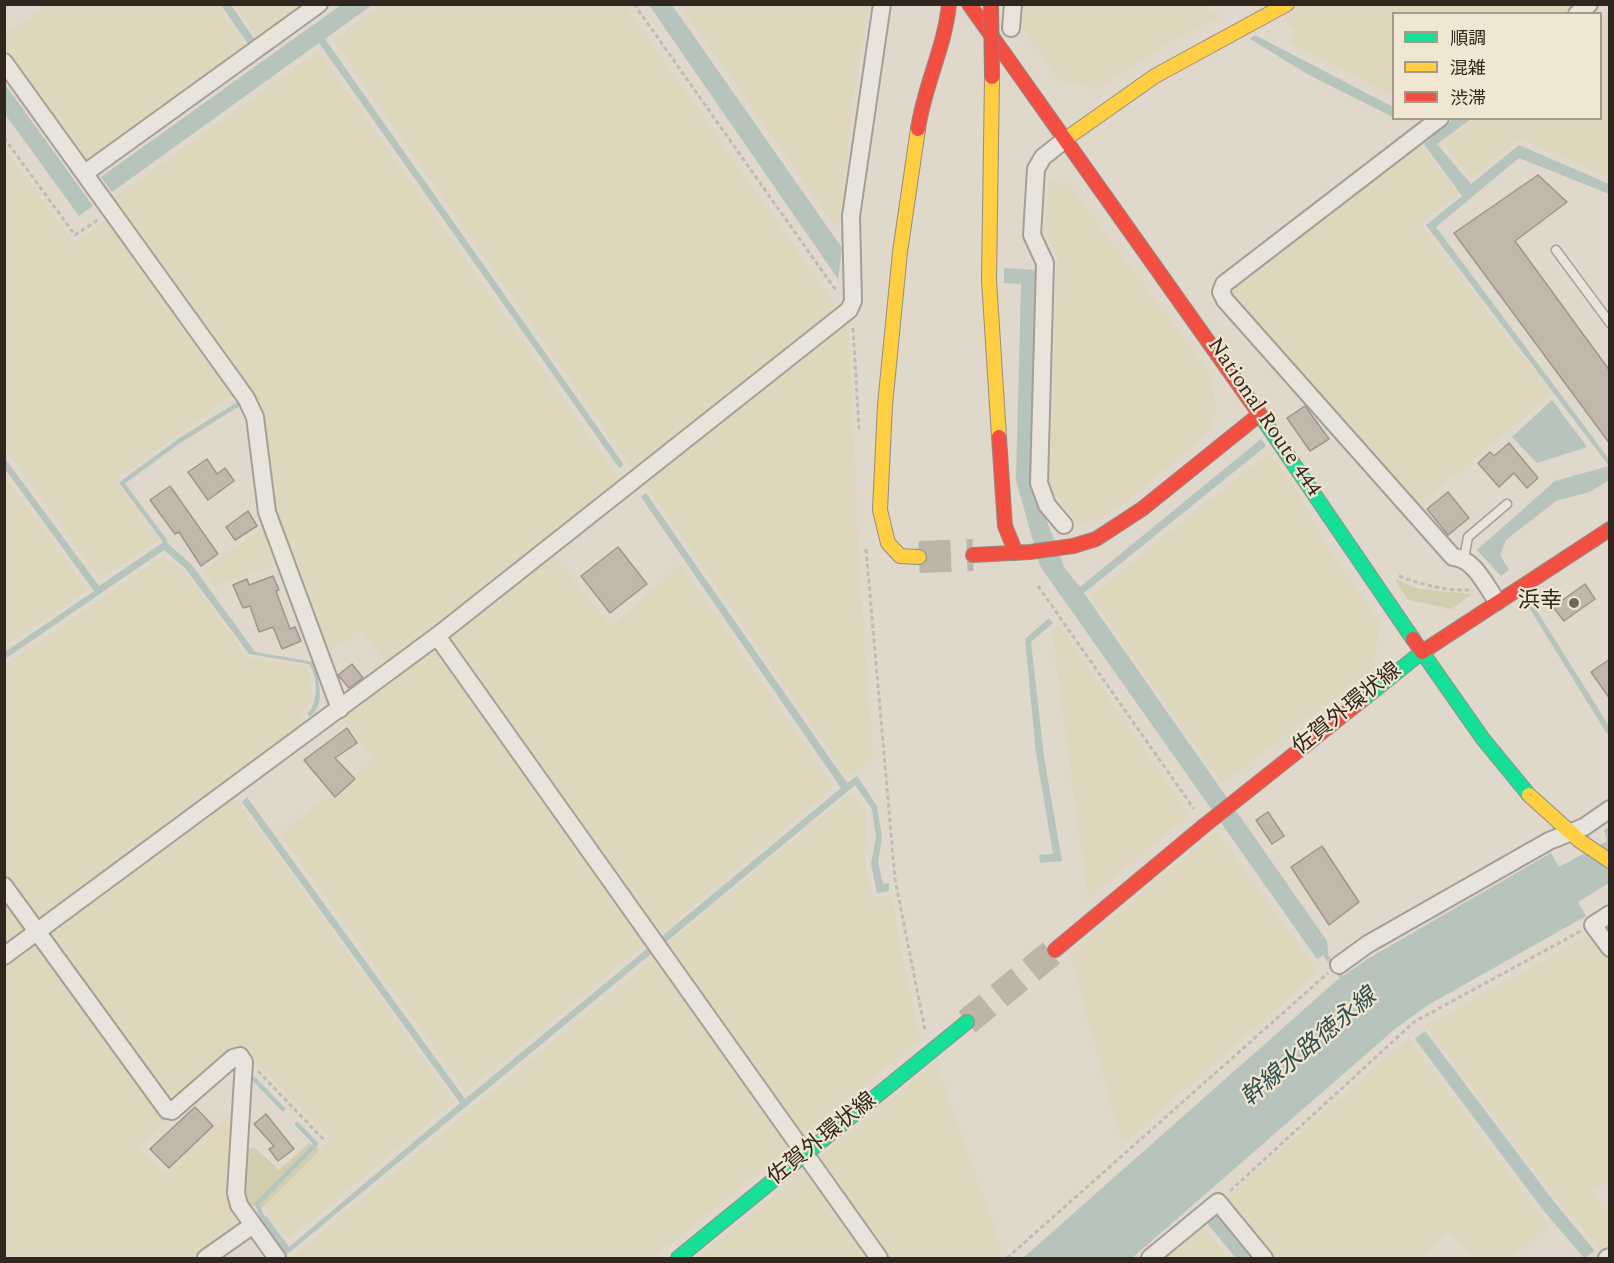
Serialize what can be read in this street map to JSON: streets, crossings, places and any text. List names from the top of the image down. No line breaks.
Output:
{"streets":{"main road":["National Route 444","佐賀外環状線"]},"crossings":[["National Route 444","佐賀外環状線"]],"water":["幹線水路徳永線"],"places":["浜幸"],"legend":["順調","混雑","渋滞"]}
